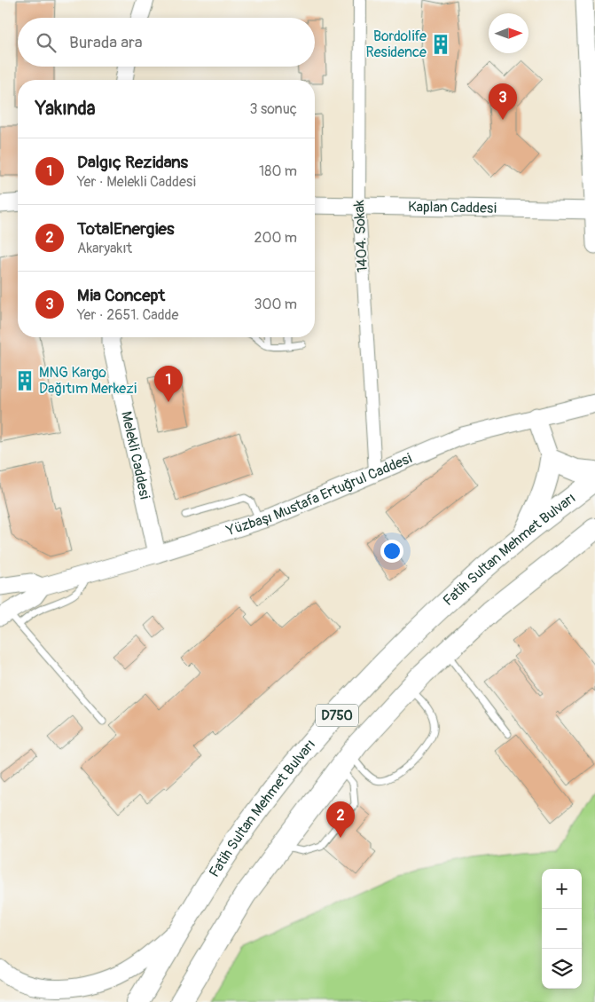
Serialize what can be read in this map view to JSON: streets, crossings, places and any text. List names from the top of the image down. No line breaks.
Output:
{"streets":{"highway":["Fatih Sultan Mehmet Bulvarı","D750"],"street":["Kaplan Caddesi","1404. Sokak","Melekli Caddesi","Yüzbaşı Mustafa Ertuğrul Caddesi"]},"crossings":[["Kaplan Caddesi","1404. Sokak"],["1404. Sokak","Yüzbaşı Mustafa Ertuğrul Caddesi"],["Melekli Caddesi","Yüzbaşı Mustafa Ertuğrul Caddesi"]],"places":{"building":["Bordolife Residence","MNG Kargo Dağıtım Merkezi"]},"north":"right","page":{"search":"Burada ara","heading":["Yakında","3 sonuç"],"pins":["3","1","2"],"list":[{"mark":"1","name":"Dalgıç Rezidans","note":"Yer · Melekli Caddesi","value":"180 m"},{"mark":"2","name":"TotalEnergies","note":"Akaryakıt","value":"200 m"},{"mark":"3","name":"Mia Concept","note":"Yer · 2651. Cadde","value":"300 m"}],"map_buttons":["+","−"]}}
